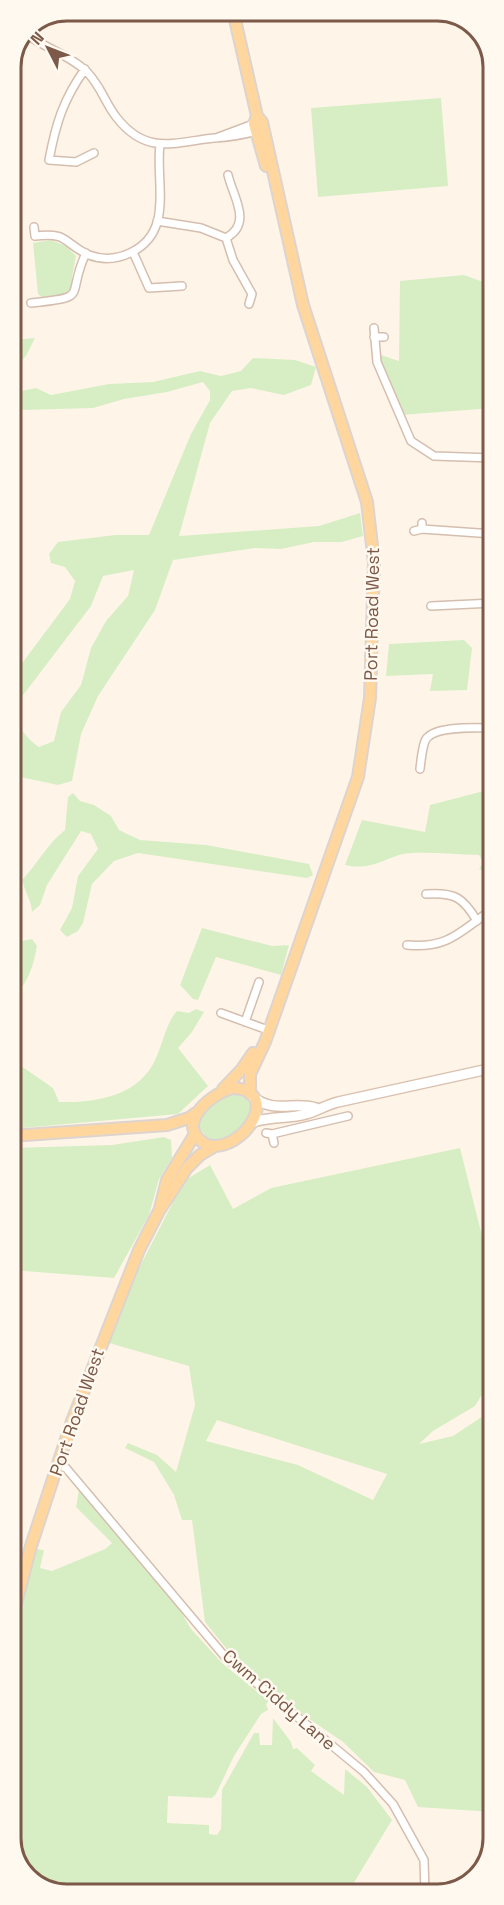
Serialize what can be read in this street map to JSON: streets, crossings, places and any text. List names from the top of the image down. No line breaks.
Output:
{"streets":{"main road":["Port Road West"],"street":["Cwm Ciddy Lane"]},"crossings":[["Port Road West","Cwm Ciddy Lane"]],"north":"top left"}
